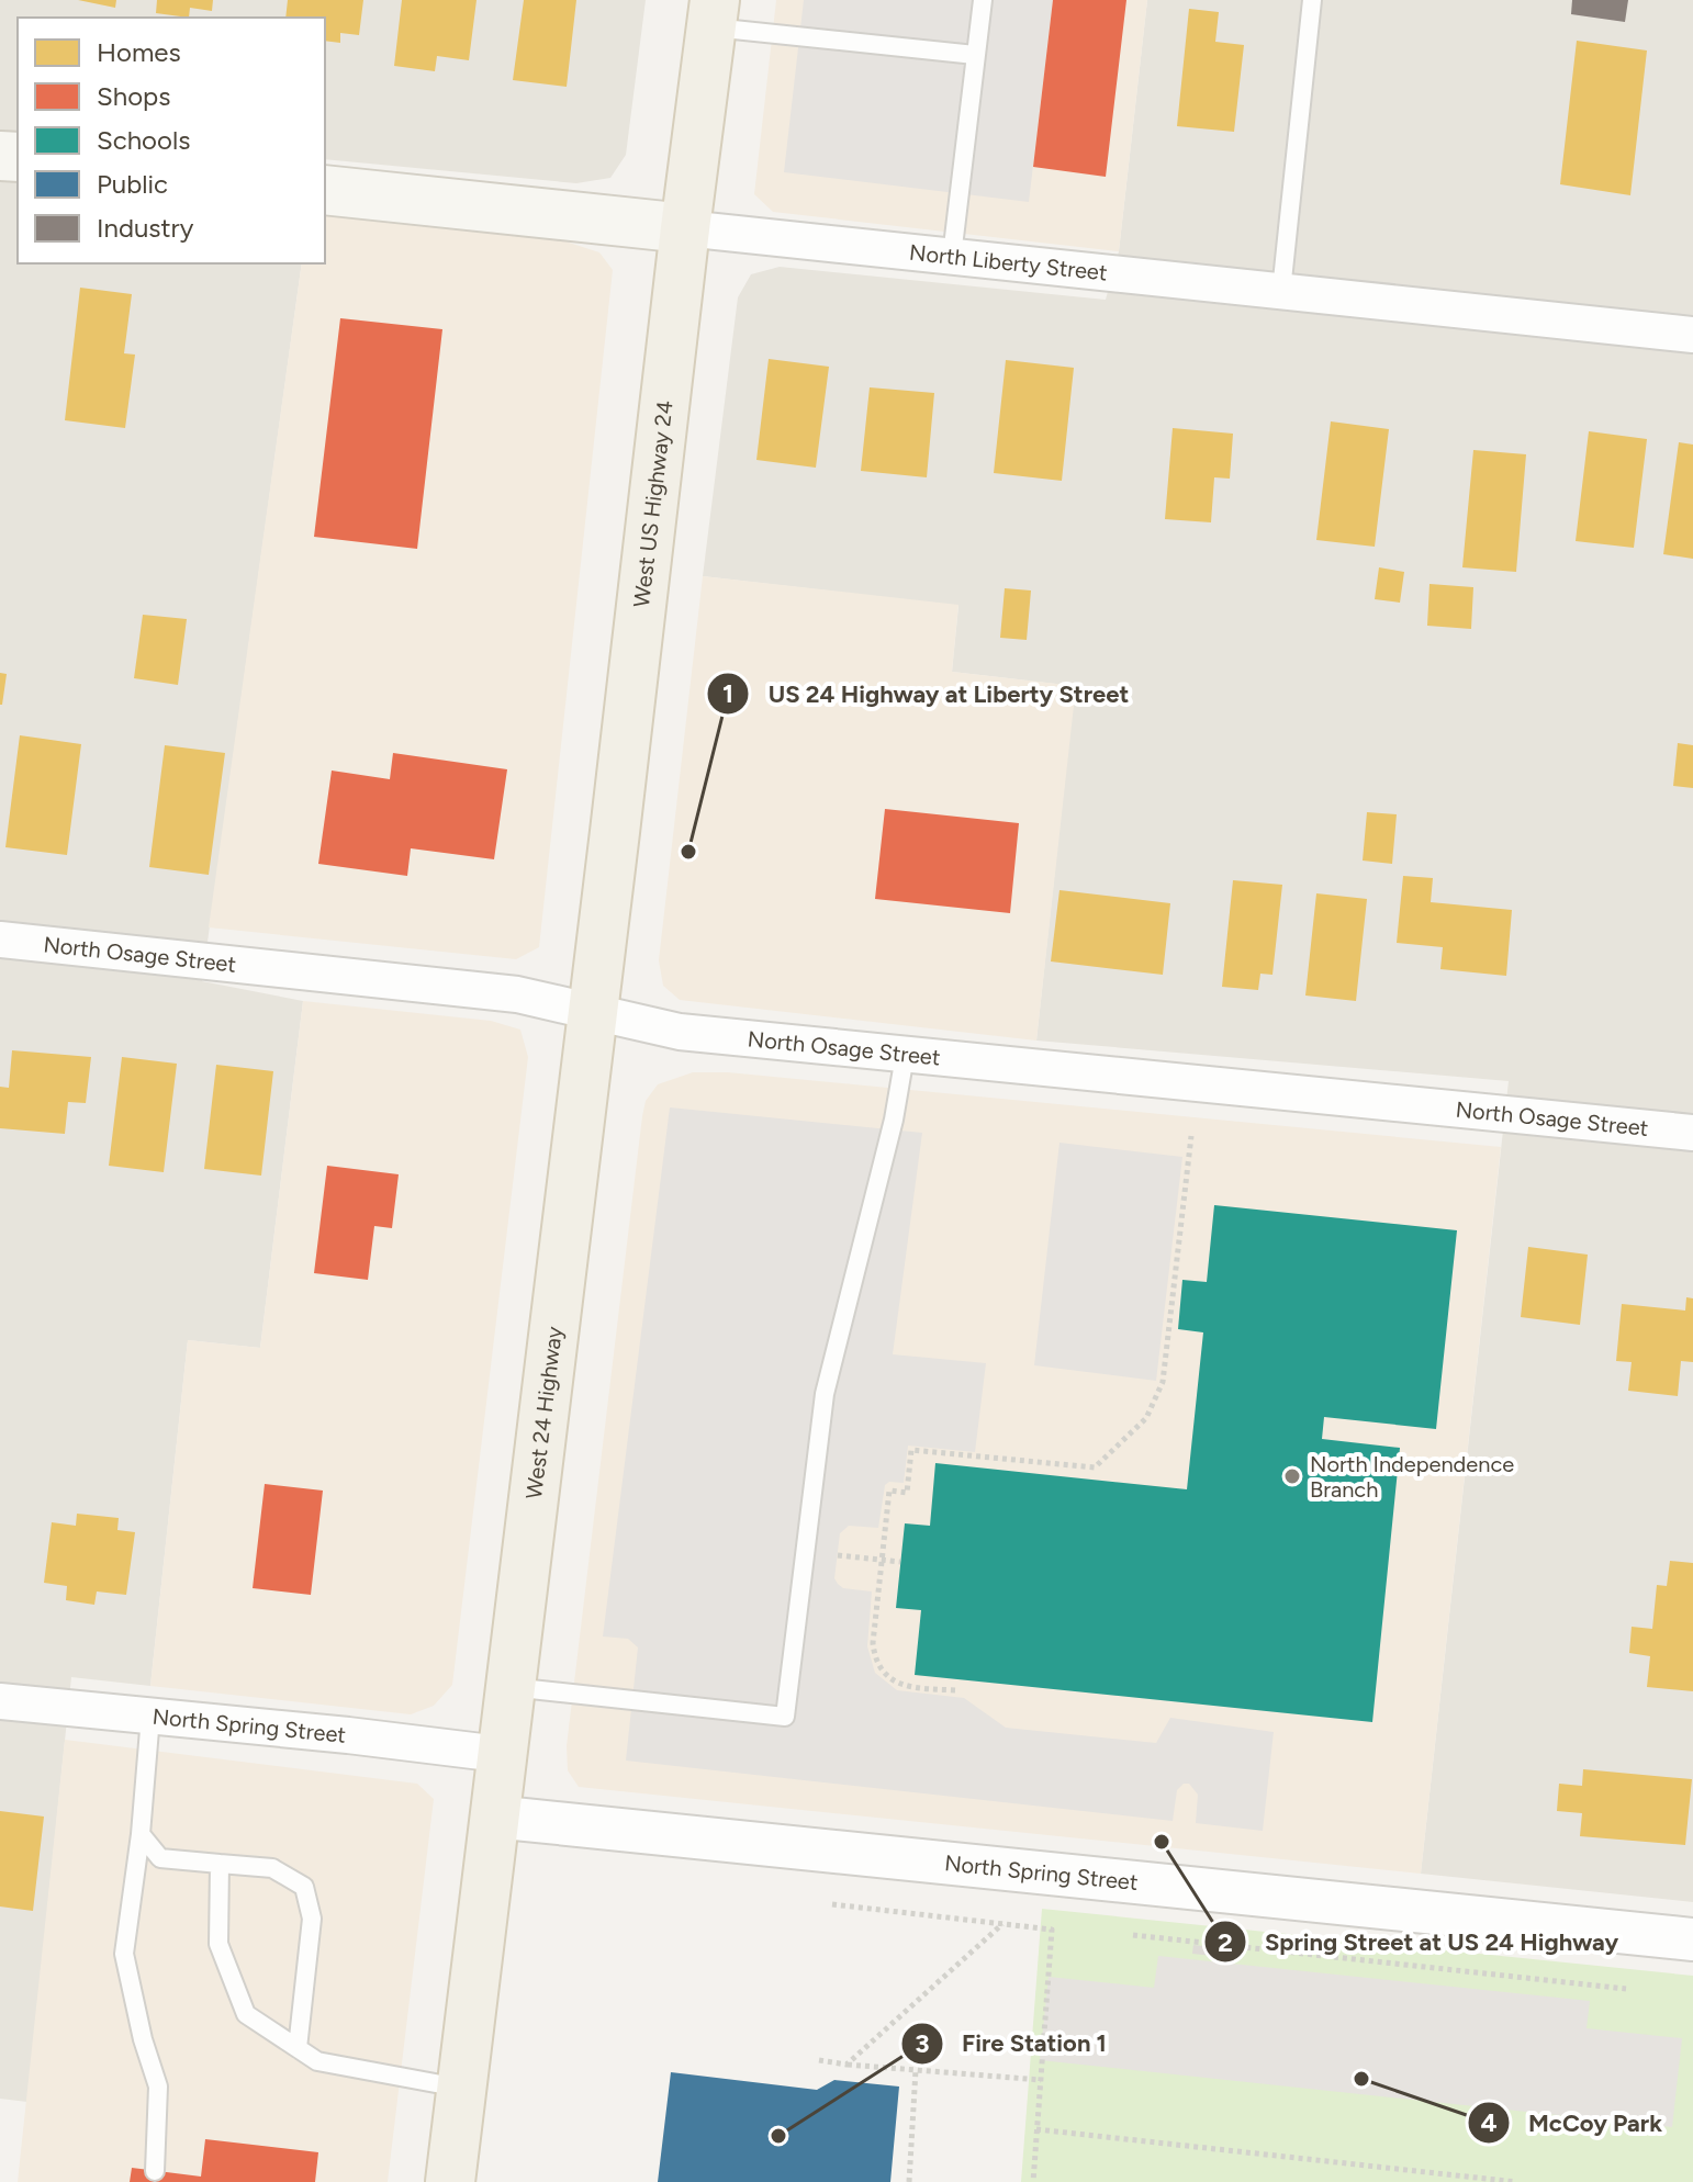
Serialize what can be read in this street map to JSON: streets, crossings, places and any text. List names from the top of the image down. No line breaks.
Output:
{"streets":{"main road":["North Liberty Street","West US Highway 24","West 24 Highway"],"street":["North Osage Street","North Spring Street"]},"crossings":[["North Liberty Street","West US Highway 24"],["West US Highway 24","North Osage Street"],["West US Highway 24","West 24 Highway"],["North Osage Street","West 24 Highway"],["West 24 Highway","North Spring Street"]],"places":["US 24 Highway at Liberty Street","North Independence Branch","Spring Street at US 24 Highway","McCoy Park","Fire Station 1"],"legend":["Homes","Shops","Schools","Public","Industry"]}
